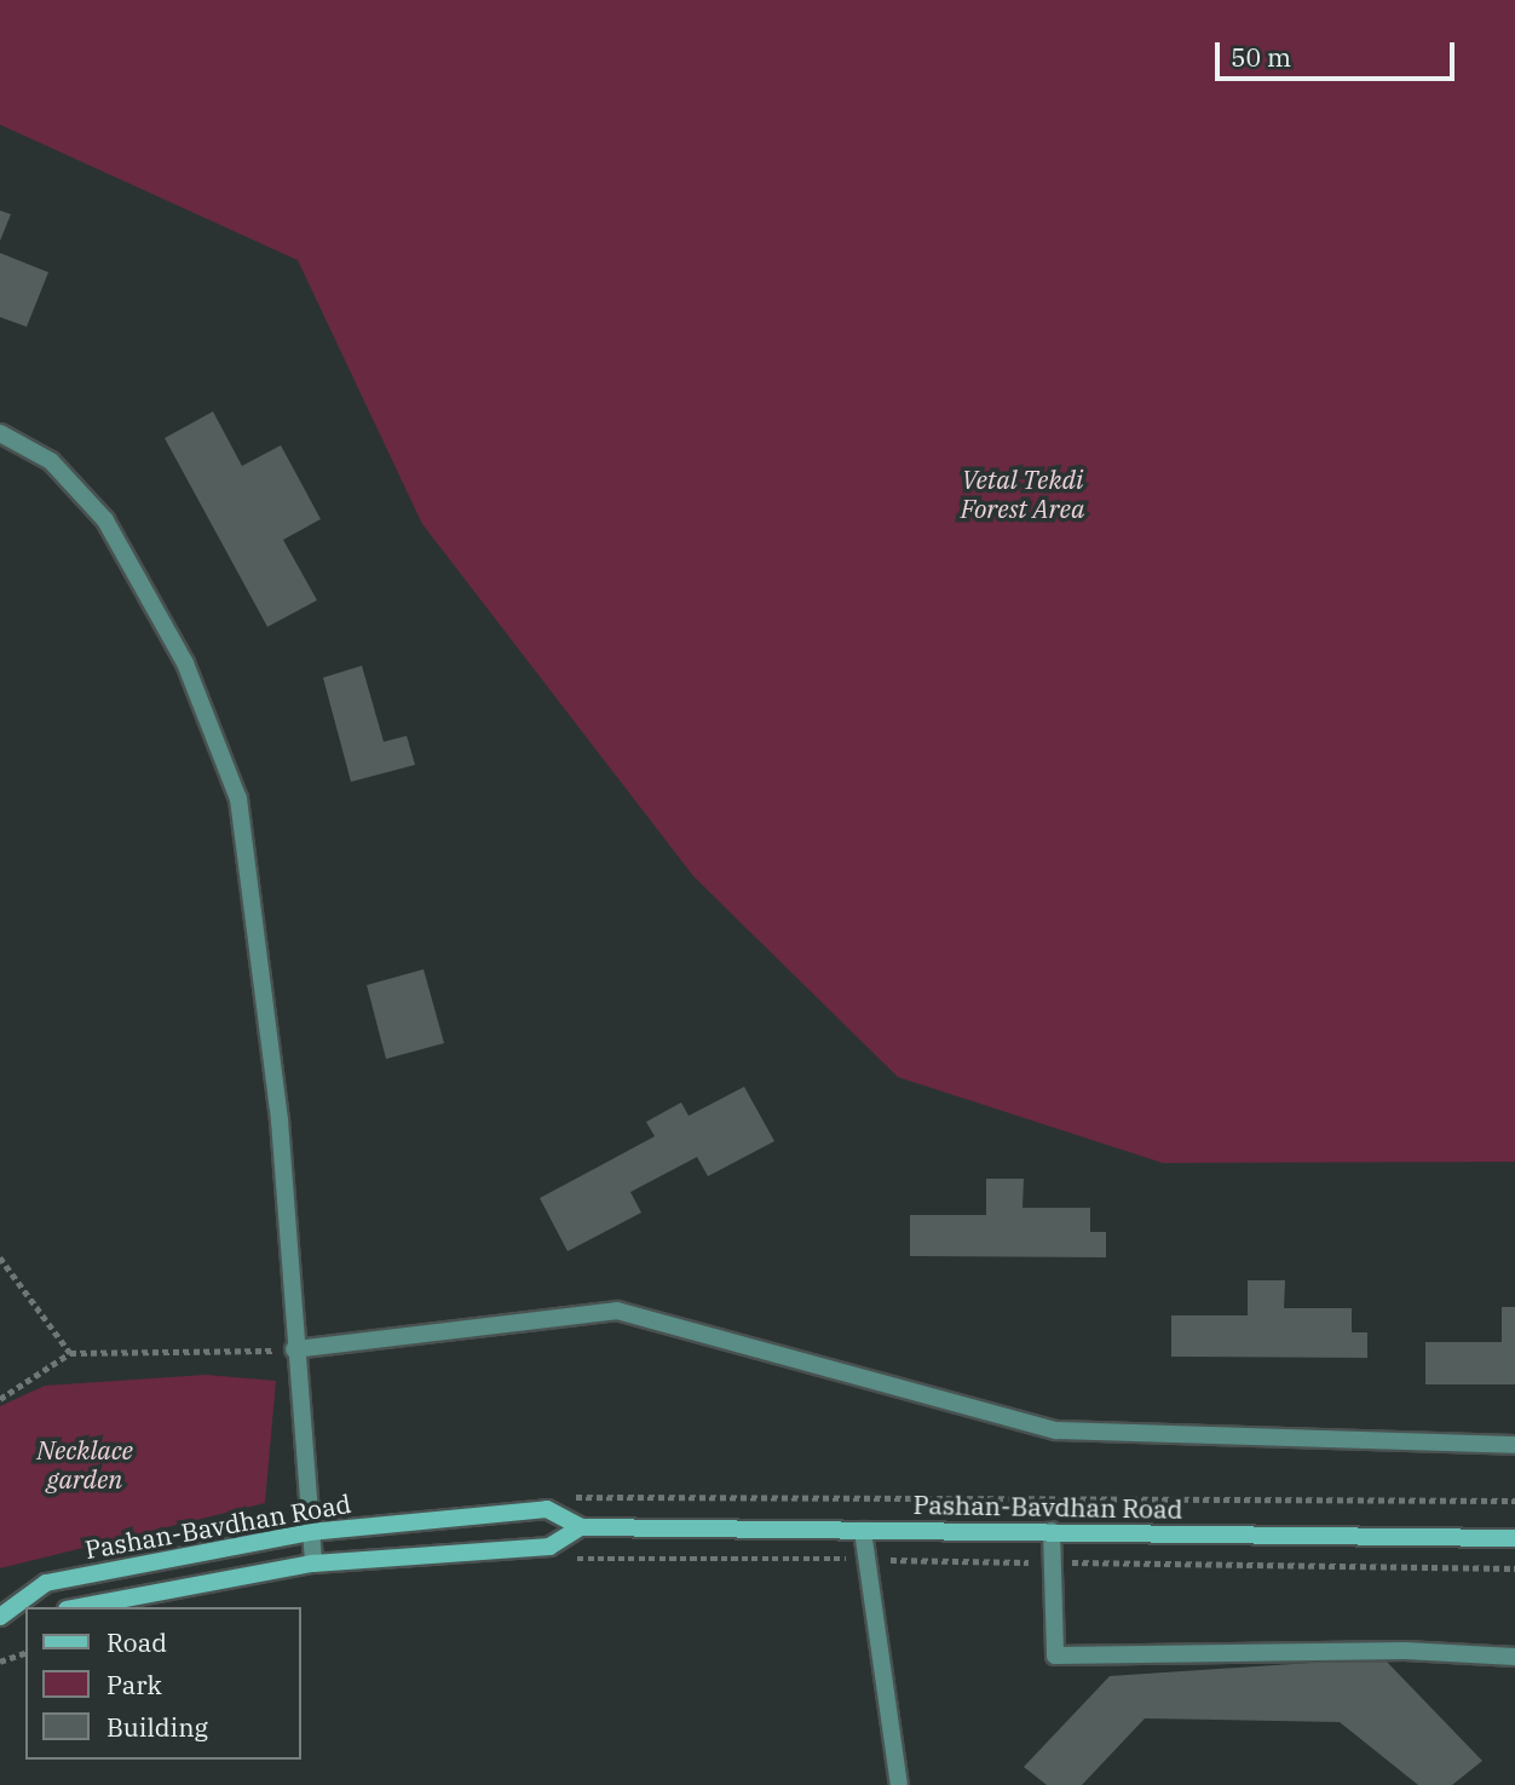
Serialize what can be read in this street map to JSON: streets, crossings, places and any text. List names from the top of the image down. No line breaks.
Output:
{"streets":{"main road":["Pashan-Bavdhan Road"]},"parks":["Vetal Tekdi Forest Area","Necklace garden"],"legend":["Road","Park","Building"],"scale_bar":"50 m"}
